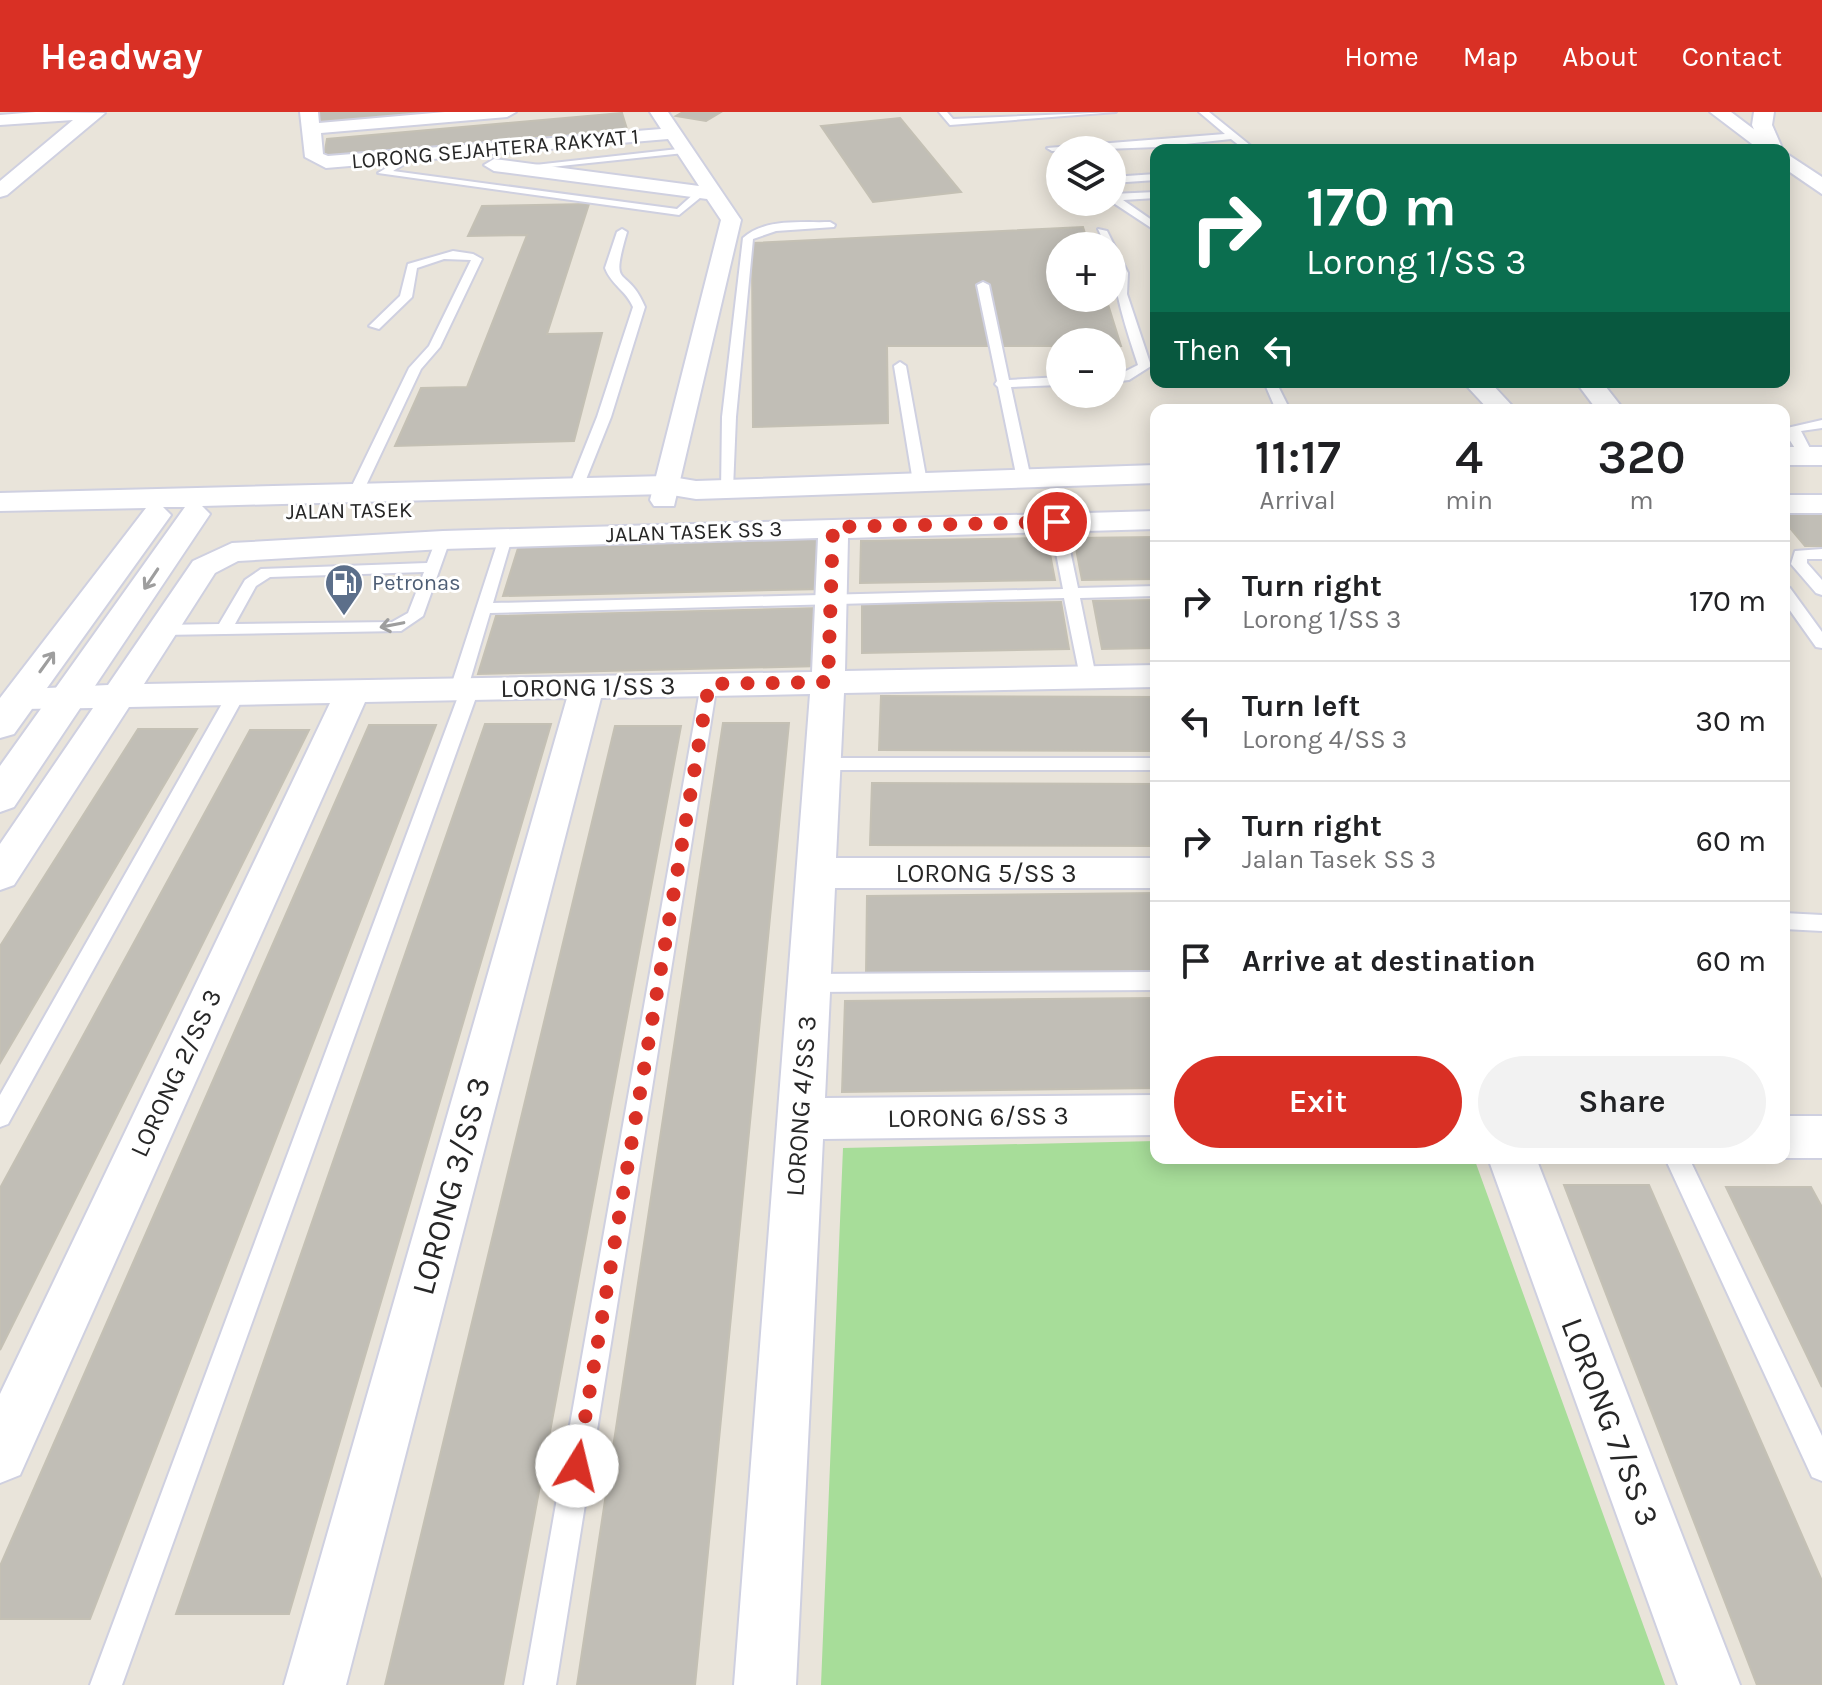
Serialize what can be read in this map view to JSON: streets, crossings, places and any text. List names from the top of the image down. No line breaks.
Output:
{"streets":{"main road":["JALAN TASEK"],"street":["LORONG SEJAHTERA RAKYAT 1","JALAN TASEK SS 3","LORONG 1/SS 3","LORONG 5/SS 3","LORONG 2/SS 3","LORONG 4/SS 3","LORONG 6/SS 3","LORONG 3/SS 3","LORONG 7/SS 3"]},"crossings":[["JALAN TASEK SS 3","LORONG 4/SS 3"],["LORONG 1/SS 3","LORONG 2/SS 3"],["LORONG 1/SS 3","LORONG 4/SS 3"],["LORONG 1/SS 3","LORONG 3/SS 3"],["LORONG 5/SS 3","LORONG 4/SS 3"],["LORONG 4/SS 3","LORONG 6/SS 3"]],"places":{"fuel station":["Petronas"]},"page":{"header":"Headway","nav":["Home","Map","About","Contact"],"map_buttons":["+","−"],"turn":["170 m","Lorong 1/SS 3"],"then":"Then","eta":["11:17","Arrival","4","min","320","m"],"list":[{"name":"Turn right","note":"Lorong 1/SS 3","value":"170 m"},{"name":"Turn left","note":"Lorong 4/SS 3","value":"30 m"},{"name":"Turn right","note":"Jalan Tasek SS 3","value":"60 m"},{"name":"Arrive at destination","value":"60 m"}],"buttons":["Exit","Share"]}}
